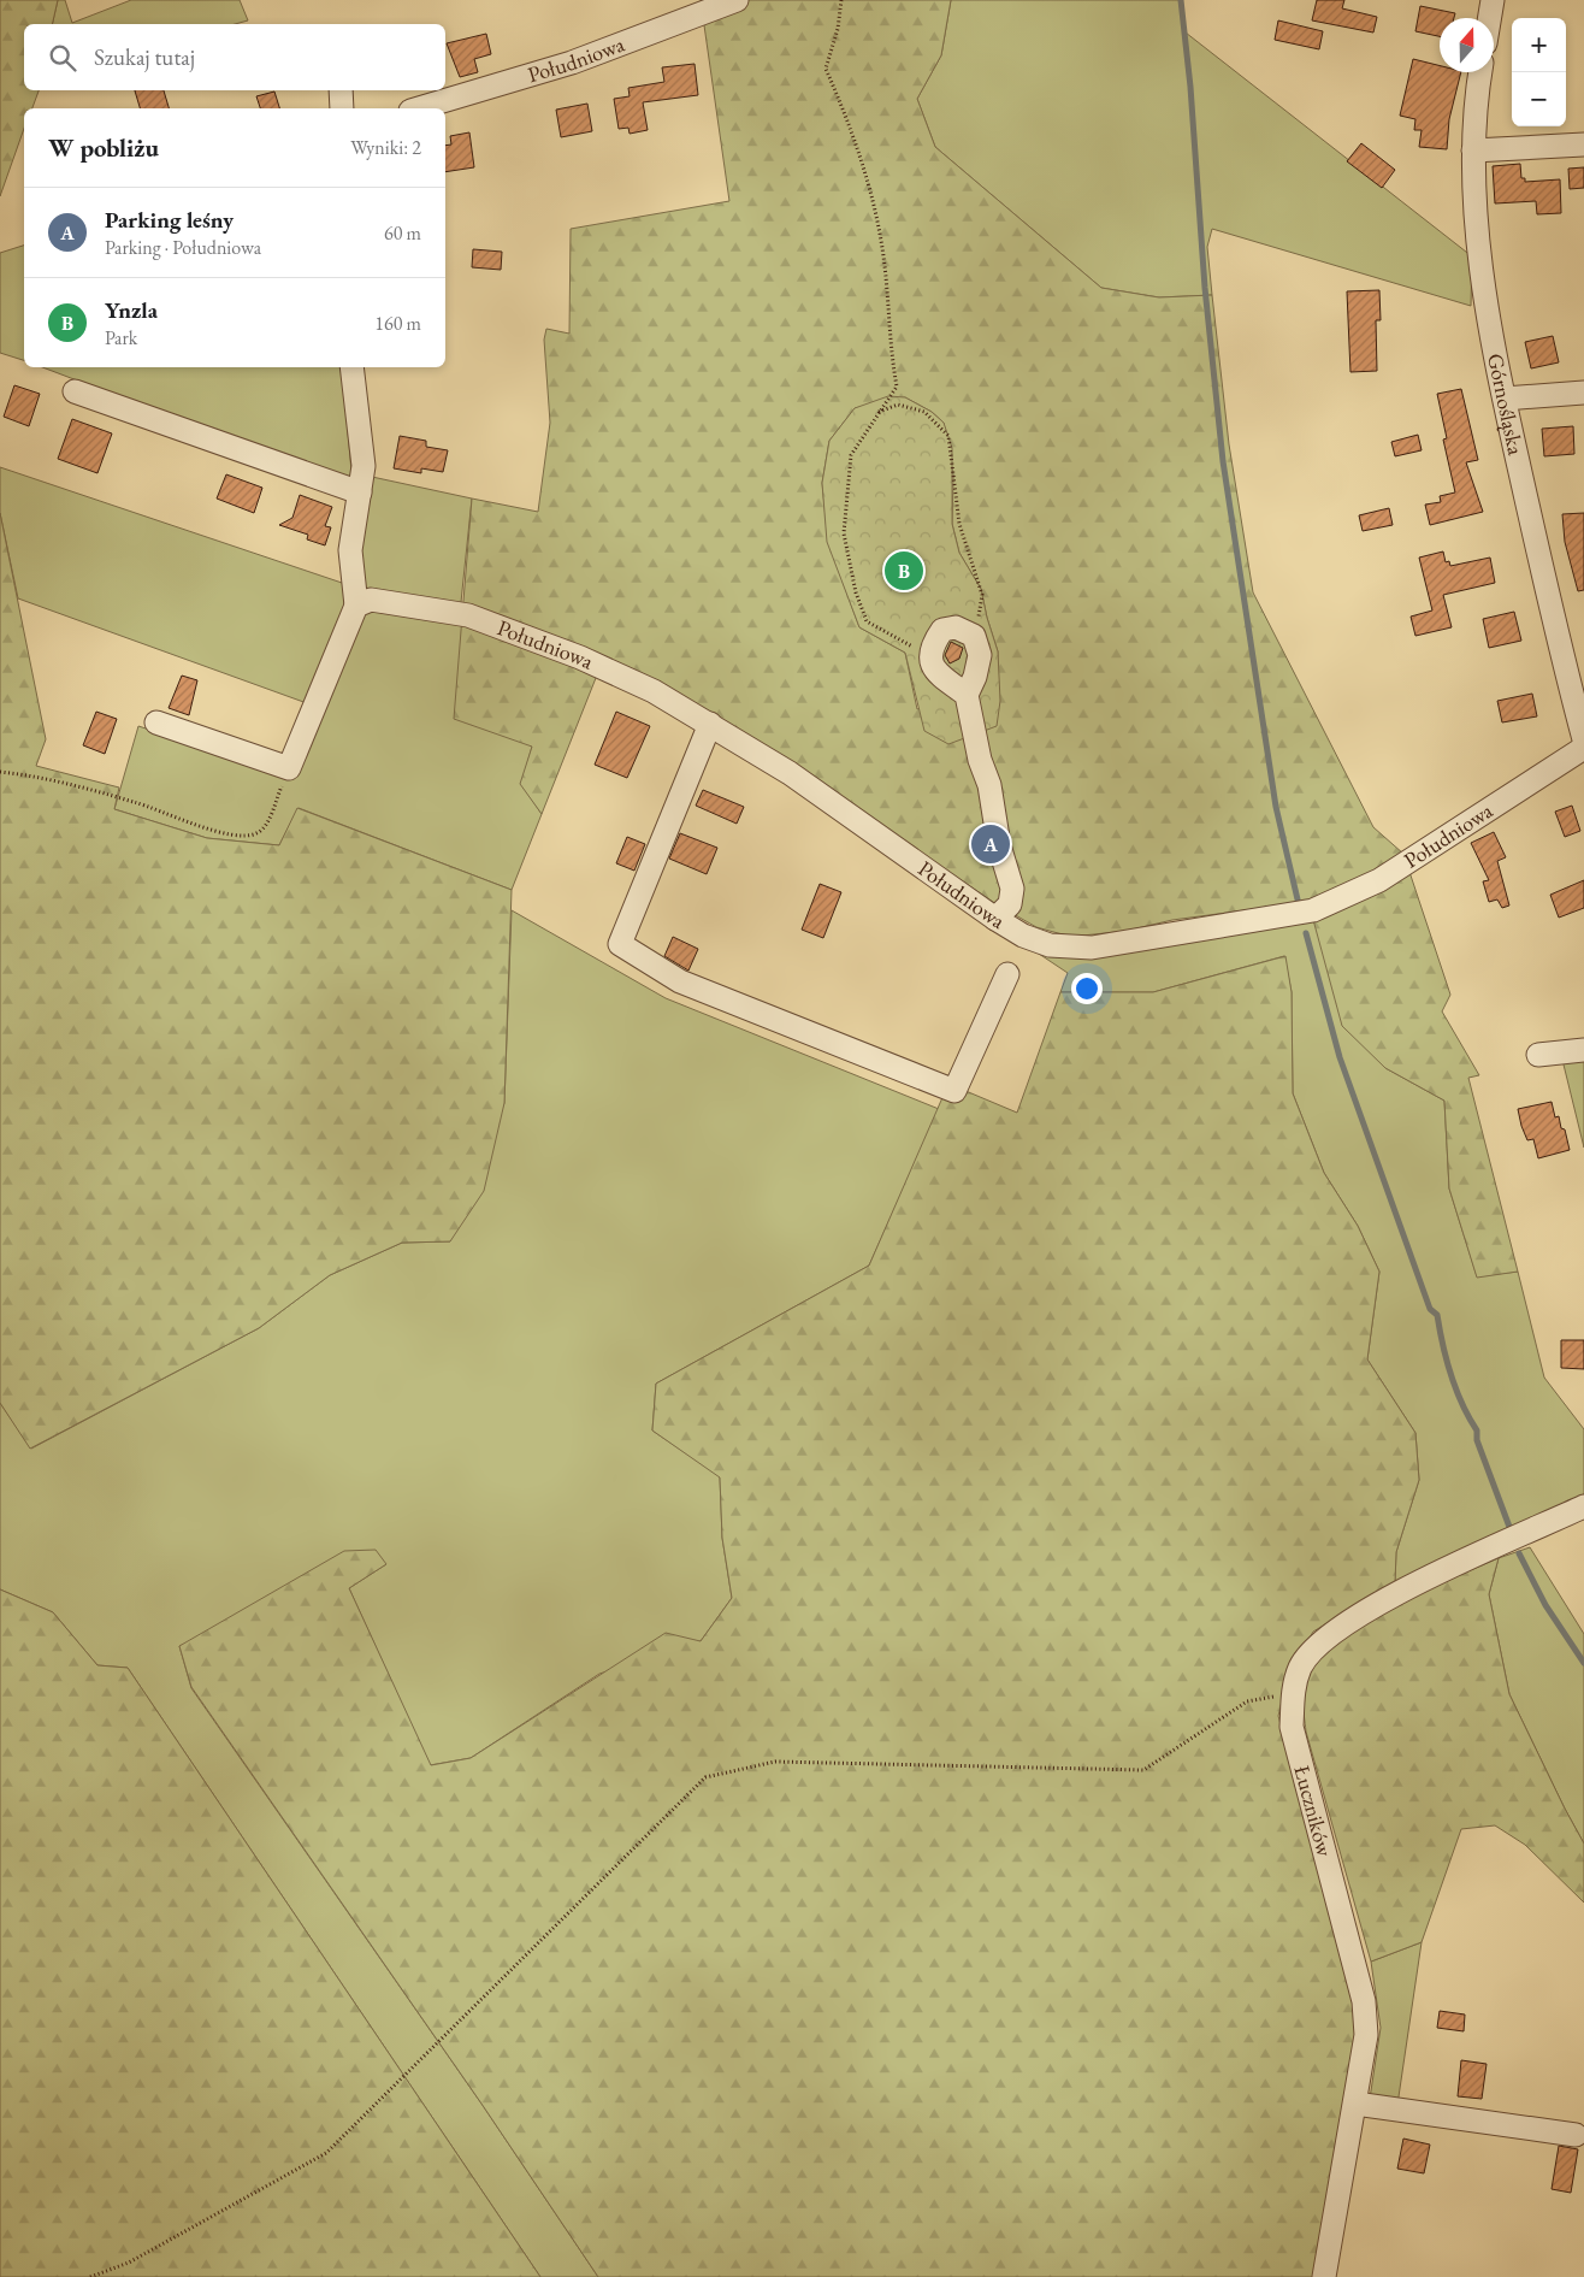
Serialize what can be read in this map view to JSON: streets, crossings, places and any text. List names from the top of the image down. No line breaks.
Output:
{"streets":{"street":["Południowa","Górnośląska","Łuczników"]},"north":"top","page":{"map_buttons":["+","−"],"search":"Szukaj tutaj","heading":["W pobliżu","Wyniki: 2"],"list":[{"mark":"A","name":"Parking leśny","note":"Parking · Południowa","value":"60 m"},{"mark":"B","name":"Ynzla","note":"Park","value":"160 m"}],"pins":["B","A"]}}
